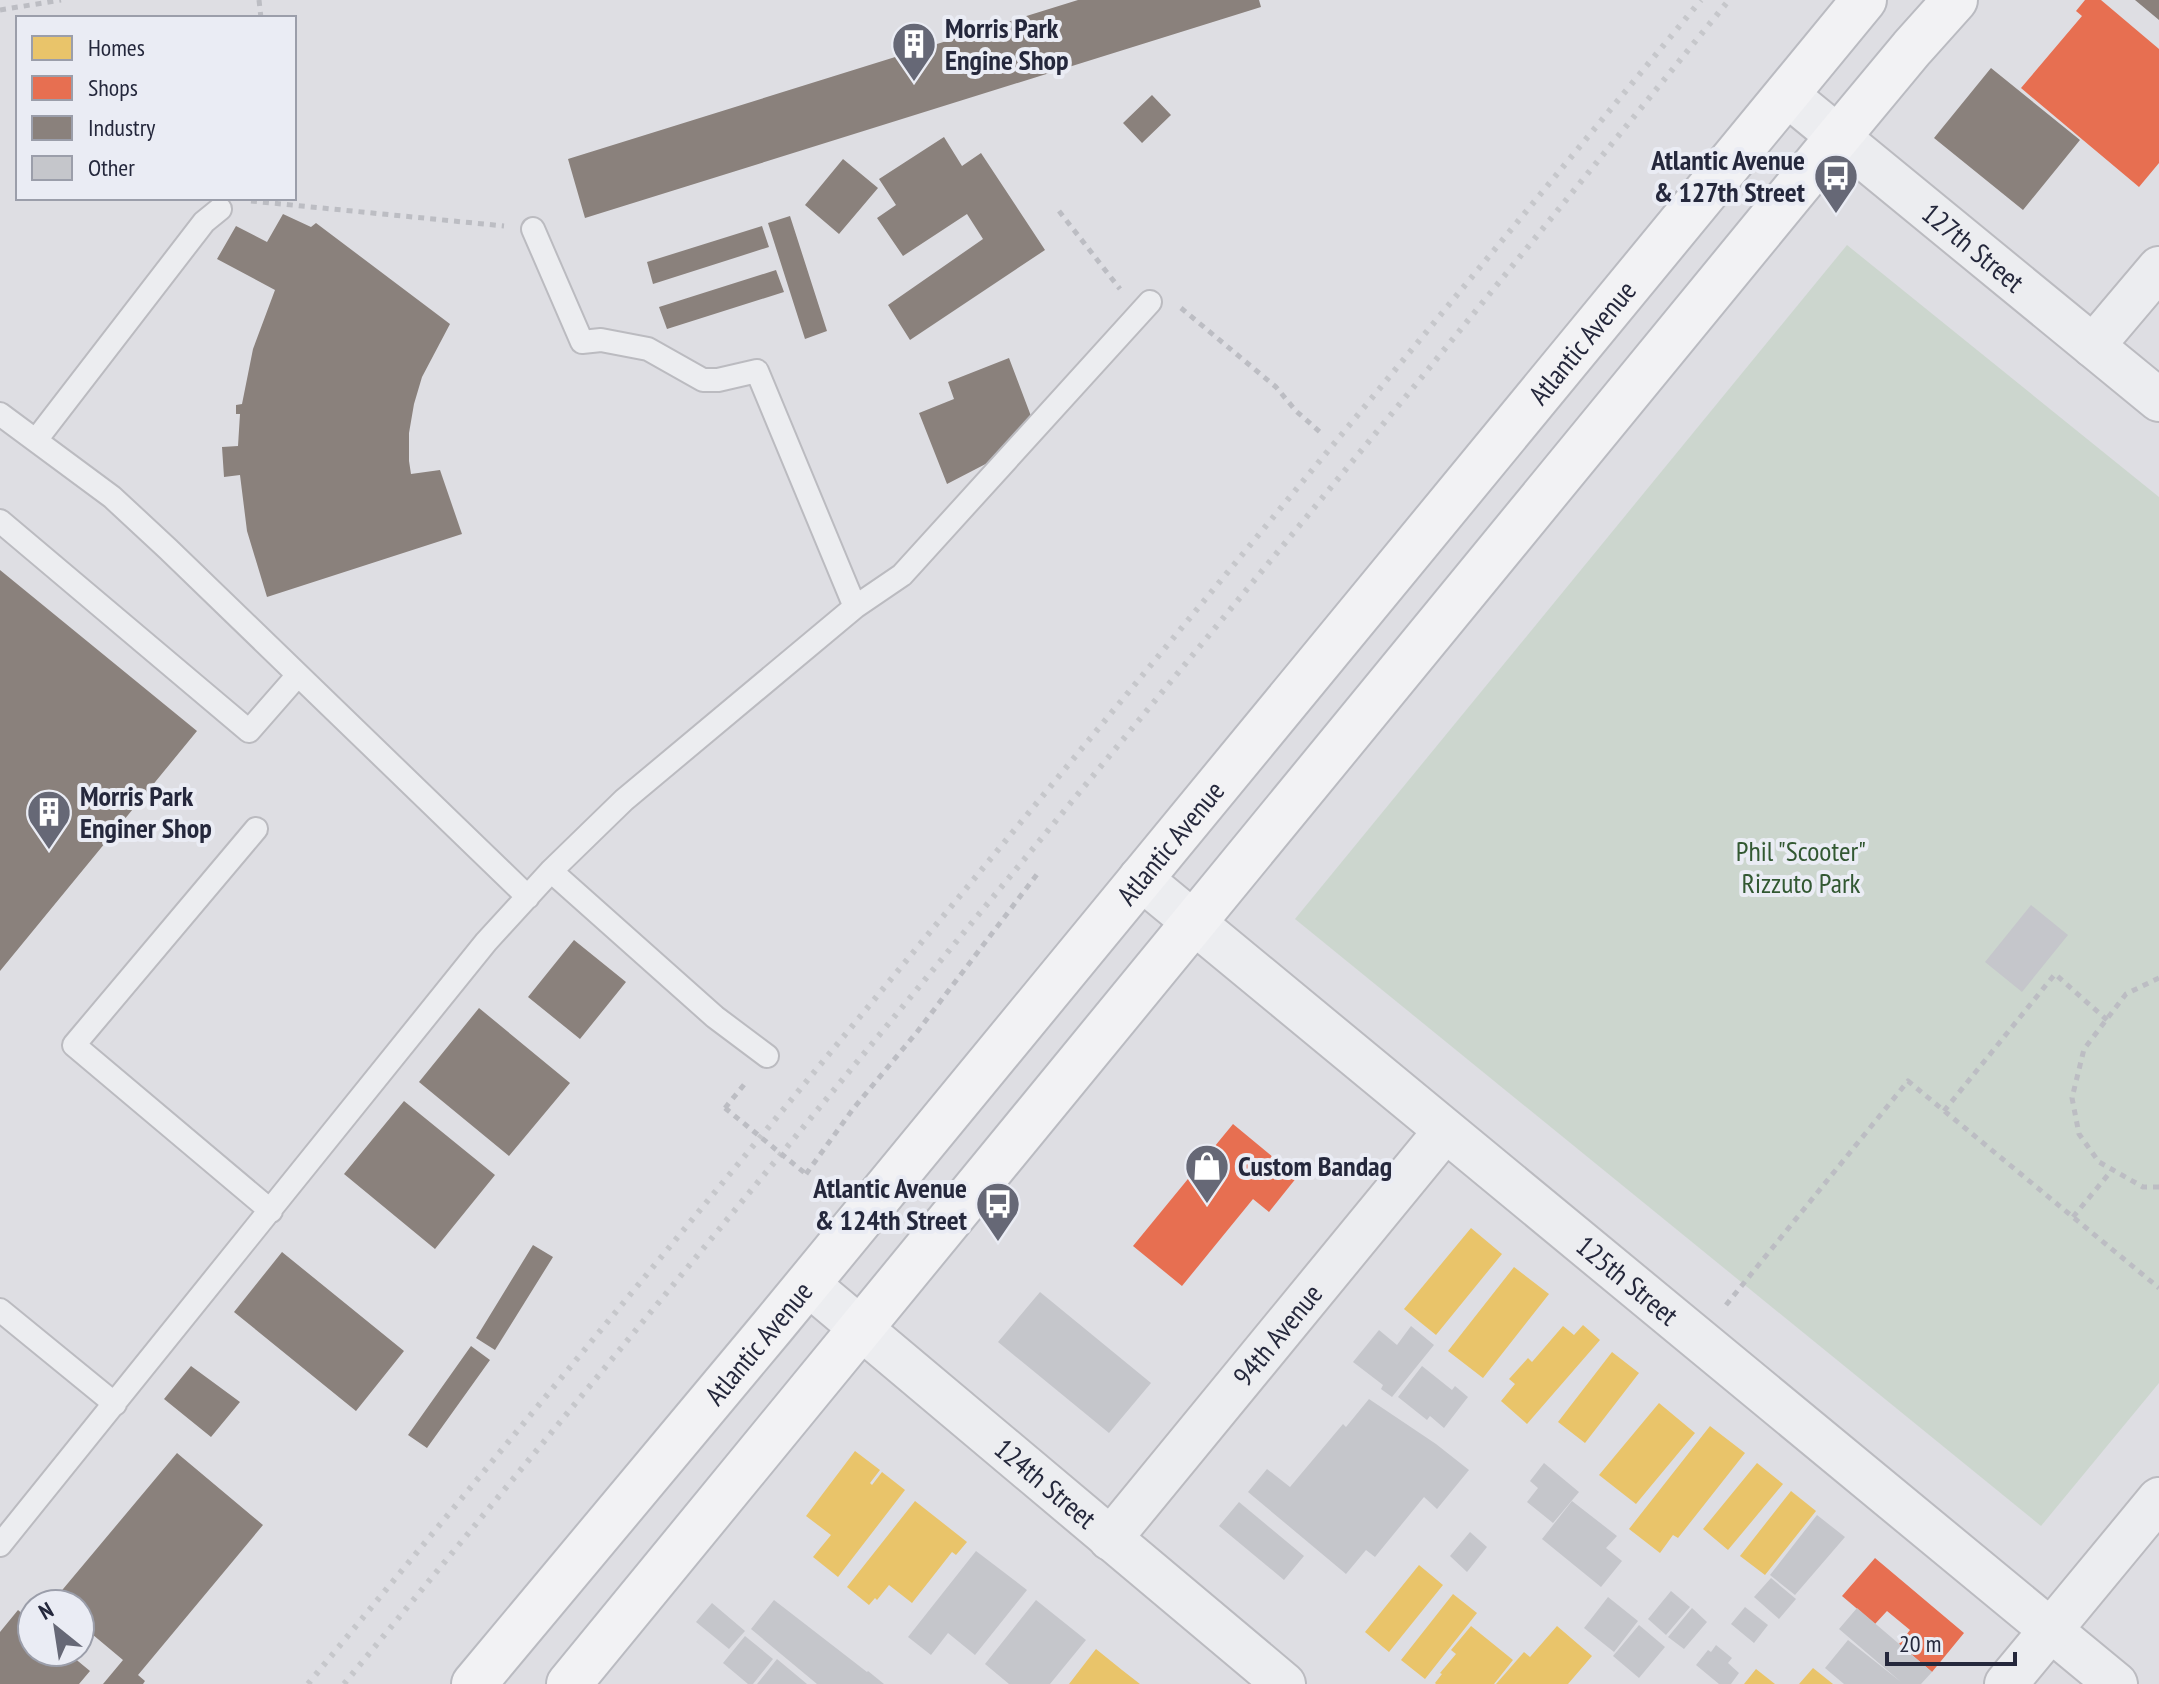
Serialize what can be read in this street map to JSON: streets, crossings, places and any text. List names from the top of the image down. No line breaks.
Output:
{"streets":{"main road":["Atlantic Avenue"],"street":["127th Street","125th Street","94th Avenue","124th Street"]},"crossings":[["127th Street","Atlantic Avenue"],["Atlantic Avenue","125th Street"],["Atlantic Avenue","124th Street"],["125th Street","94th Avenue"],["94th Avenue","124th Street"]],"parks":["Phil \"Scooter\" Rizzuto Park"],"places":{"building":["Morris Park Engine Shop","Morris Park Enginer Shop"],"bus stop":["Atlantic Avenue & 127th Street","Atlantic Avenue & 124th Street"],"shop":["Custom Bandag"]},"legend":["Homes","Shops","Industry","Other"],"scale_bar":"20 m","north":"top left"}
